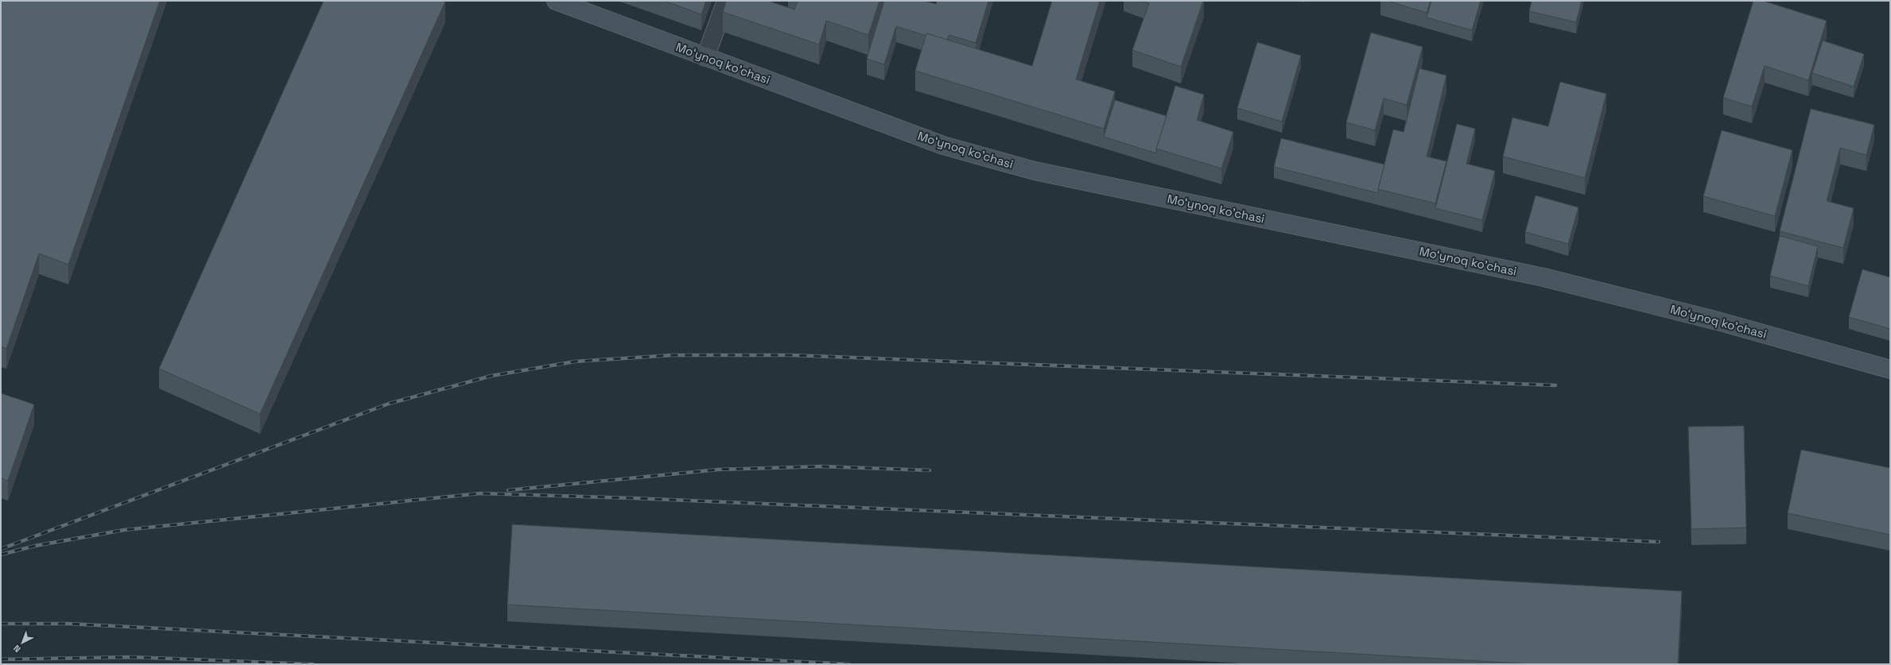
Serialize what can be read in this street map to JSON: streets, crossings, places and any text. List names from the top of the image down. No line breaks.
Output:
{"streets":{"street":["Moʻynoq ko'chasi"]},"north":"bottom left"}
